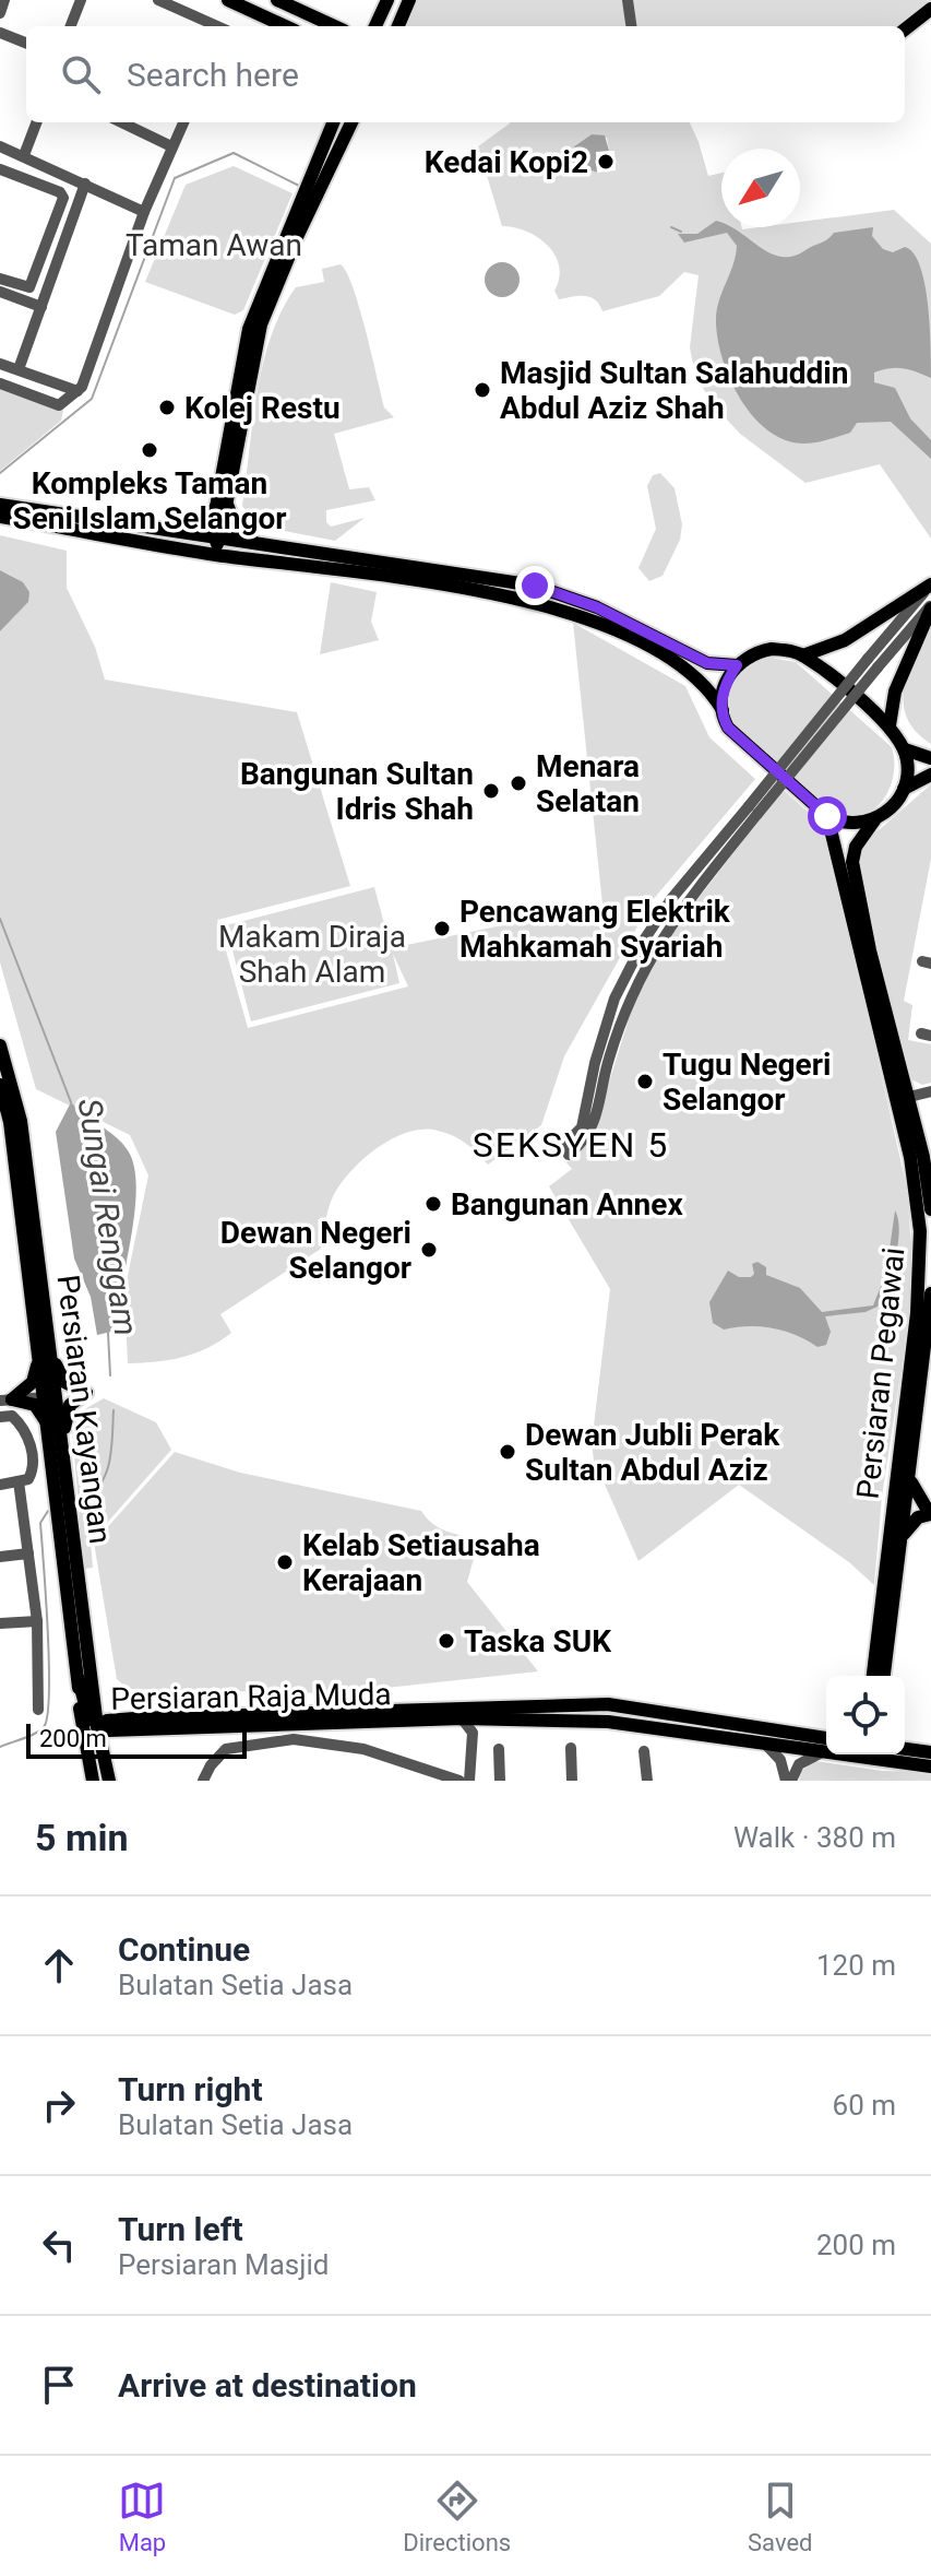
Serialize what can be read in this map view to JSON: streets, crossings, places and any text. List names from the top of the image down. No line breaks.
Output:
{"streets":{"main road":["Persiaran Pegawai","Persiaran Kayangan","Persiaran Raja Muda"]},"crossings":[["Persiaran Kayangan","Persiaran Raja Muda"]],"districts":["SEKSYEN 5"],"water":["Sungai Renggam"],"parks":["Taman Awan","Makam Diraja Shah Alam"],"places":["Kedai Kopi2","Masjid Sultan Salahuddin Abdul Aziz Shah","Kolej Restu","Kompleks Taman Seni Islam Selangor","Menara Selatan","Bangunan Sultan Idris Shah","Pencawang Elektrik Mahkamah Syariah","Tugu Negeri Selangor","Bangunan Annex","Dewan Negeri Selangor","Dewan Jubli Perak Sultan Abdul Aziz","Kelab Setiausaha Kerajaan","Taska SUK"],"scale_bar":"200 m","north":"bottom left","page":{"search":"Search here","scale":"200 m","heading":["5 min","Walk · 380 m"],"list":[["Continue","Bulatan Setia Jasa","120 m"],["Turn right","Bulatan Setia Jasa","60 m"],["Turn left","Persiaran Masjid","200 m"],"Arrive at destination"],"nav":["Map","Directions","Saved"]}}
